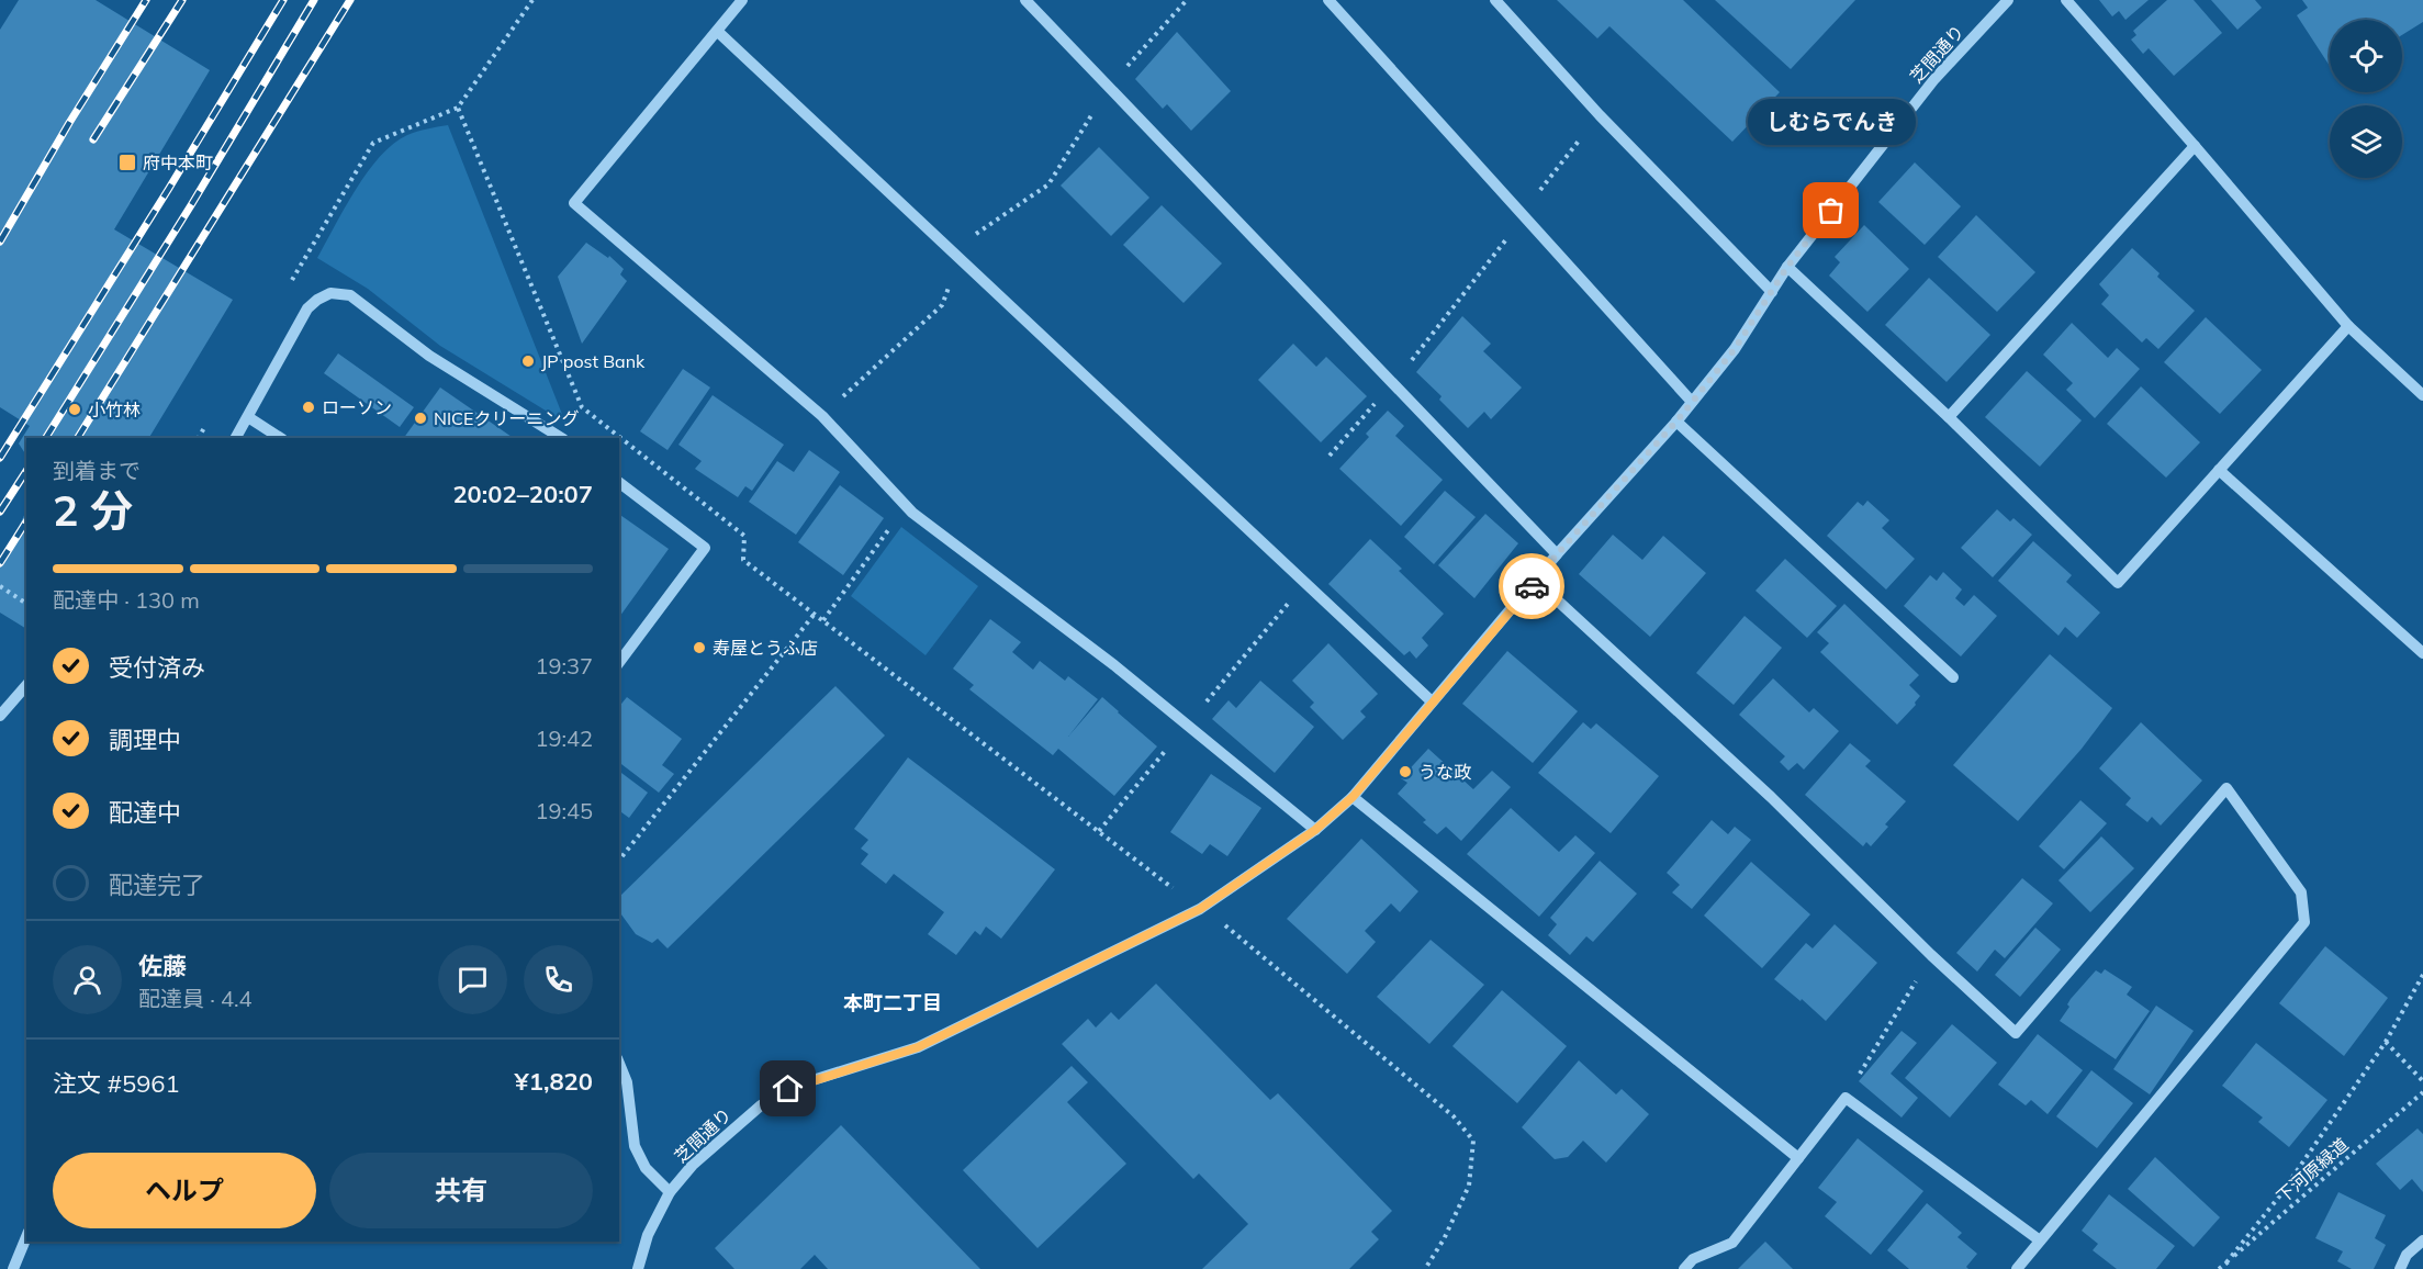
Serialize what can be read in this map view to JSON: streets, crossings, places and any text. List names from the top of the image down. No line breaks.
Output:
{"streets":{"street":["芝間通り"],"path":["下河原緑道"]},"districts":["本町二丁目"],"places":{"transit":["府中本町"],"other":["しむらでんき","JP post Bank","ローソン","小竹林","NICEクリーニング","寿屋とうふ店","うな政"]},"page":{"bubble":"しむらでんき","heading":["2 分","到着まで","20:02–20:07"],"panel":["佐藤","配達員 · 4.4","注文 #5961","¥1,820"],"bar":"配達中 · 130 m","list":[["受付済み","19:37"],["調理中","19:42"],["配達中","19:45"],"配達完了"],"buttons":["ヘルプ","共有"]}}
